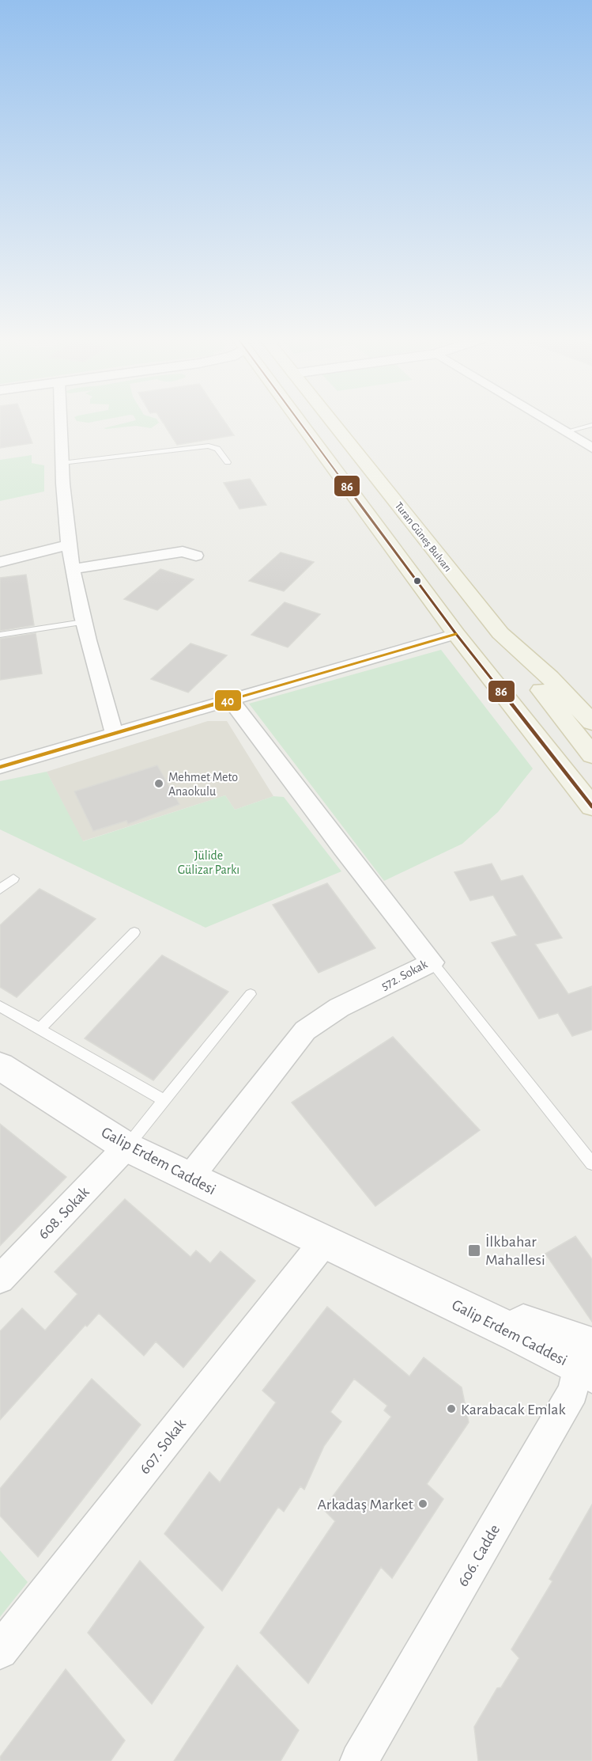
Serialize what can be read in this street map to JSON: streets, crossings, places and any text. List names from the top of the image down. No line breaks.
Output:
{"streets":{"main road":["Turan Güneş Bulvarı"],"street":["572. Sokak","Galip Erdem Caddesi","608. Sokak","607. Sokak","606. Cadde"]},"crossings":[["572. Sokak","Galip Erdem Caddesi"],["Galip Erdem Caddesi","608. Sokak"],["Galip Erdem Caddesi","607. Sokak"],["Galip Erdem Caddesi","606. Cadde"]],"parks":["Jülide Gülizar Parkı"],"places":{"other":["Mehmet Meto Anaokulu","Karabacak Emlak","Arkadaş Market"],"transit":["İlkbahar Mahallesi"]},"lines":["transit line 86","transit line 40"]}
